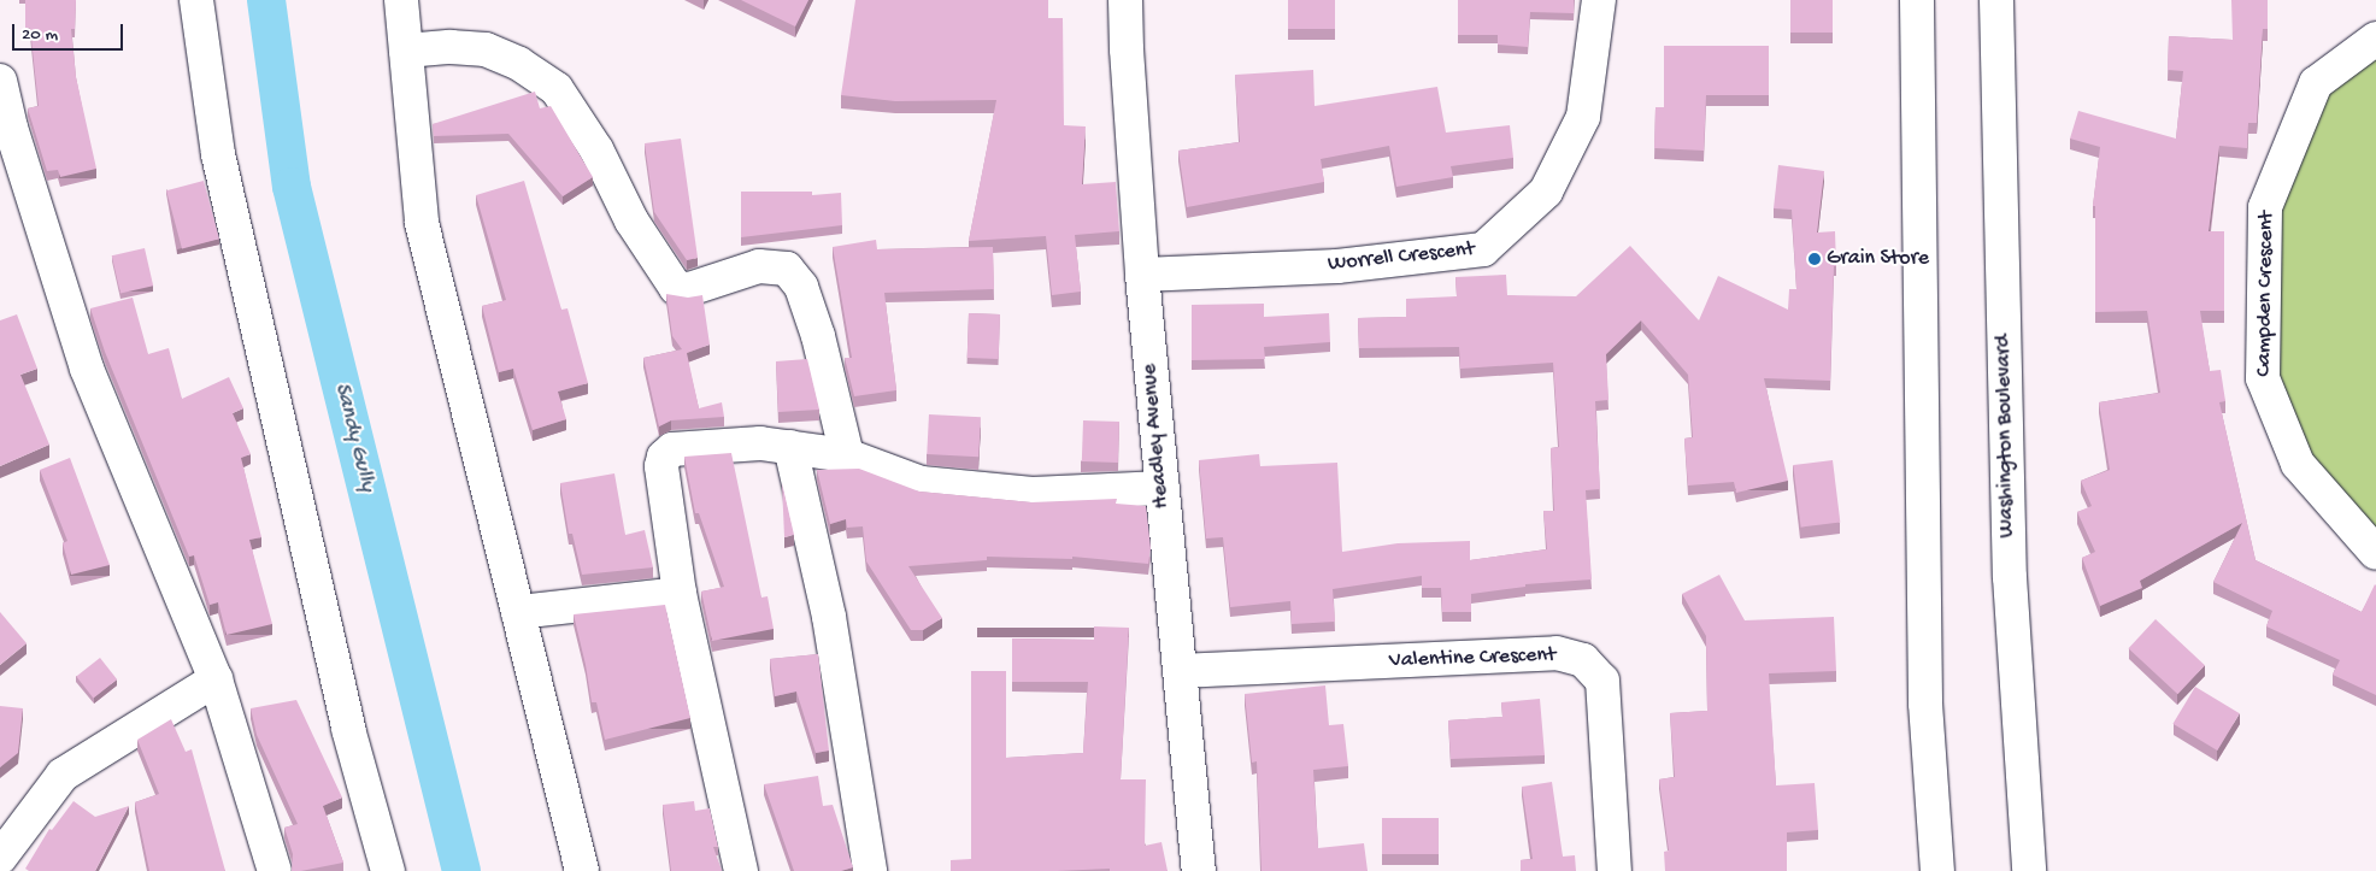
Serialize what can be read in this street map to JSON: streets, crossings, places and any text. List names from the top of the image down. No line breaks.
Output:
{"streets":{"main road":["Worrell Crescent","Campden Crescent","Headley Avenue","Washington Boulevard","Valentine Crescent"]},"crossings":[["Worrell Crescent","Headley Avenue"],["Headley Avenue","Valentine Crescent"]],"water":["Sandy Gully"],"places":["Grain Store"],"scale_bar":"20 m"}
